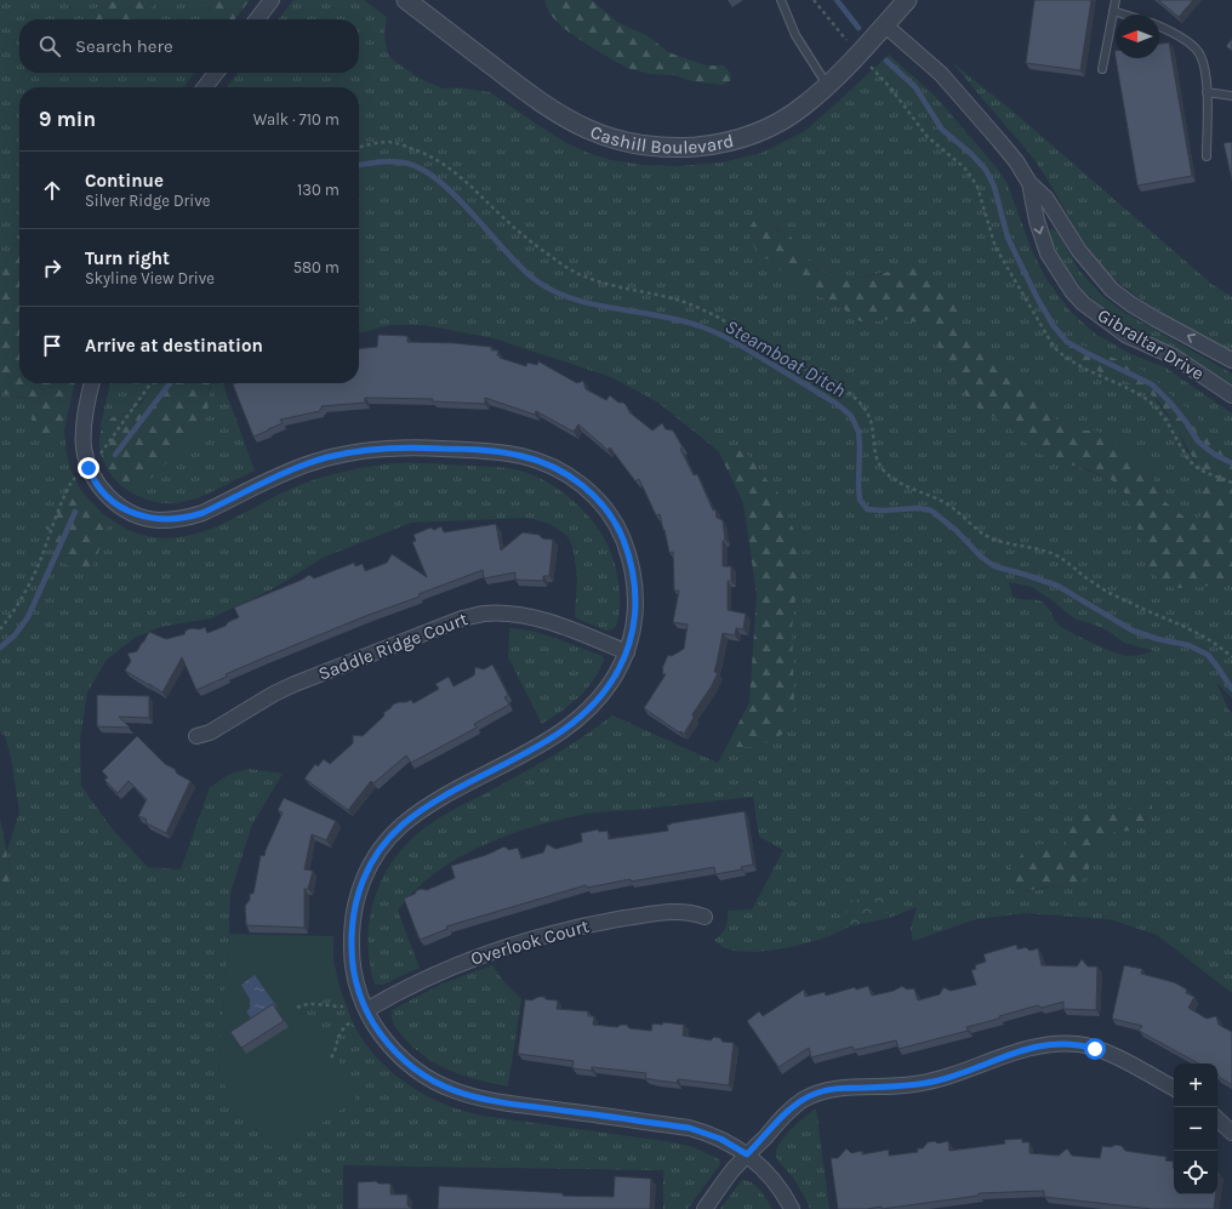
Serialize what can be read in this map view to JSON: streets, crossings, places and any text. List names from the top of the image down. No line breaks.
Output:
{"streets":{"street":["Cashill Boulevard","Gibraltar Drive","Saddle Ridge Court","Overlook Court"]},"crossings":[["Cashill Boulevard","Gibraltar Drive"]],"water":["Steamboat Ditch"],"north":"left","page":{"search":"Search here","heading":["9 min","Walk · 710 m"],"list":[["Continue","Silver Ridge Drive","130 m"],["Turn right","Skyline View Drive","580 m"],"Arrive at destination"],"map_buttons":["+","−"]}}
